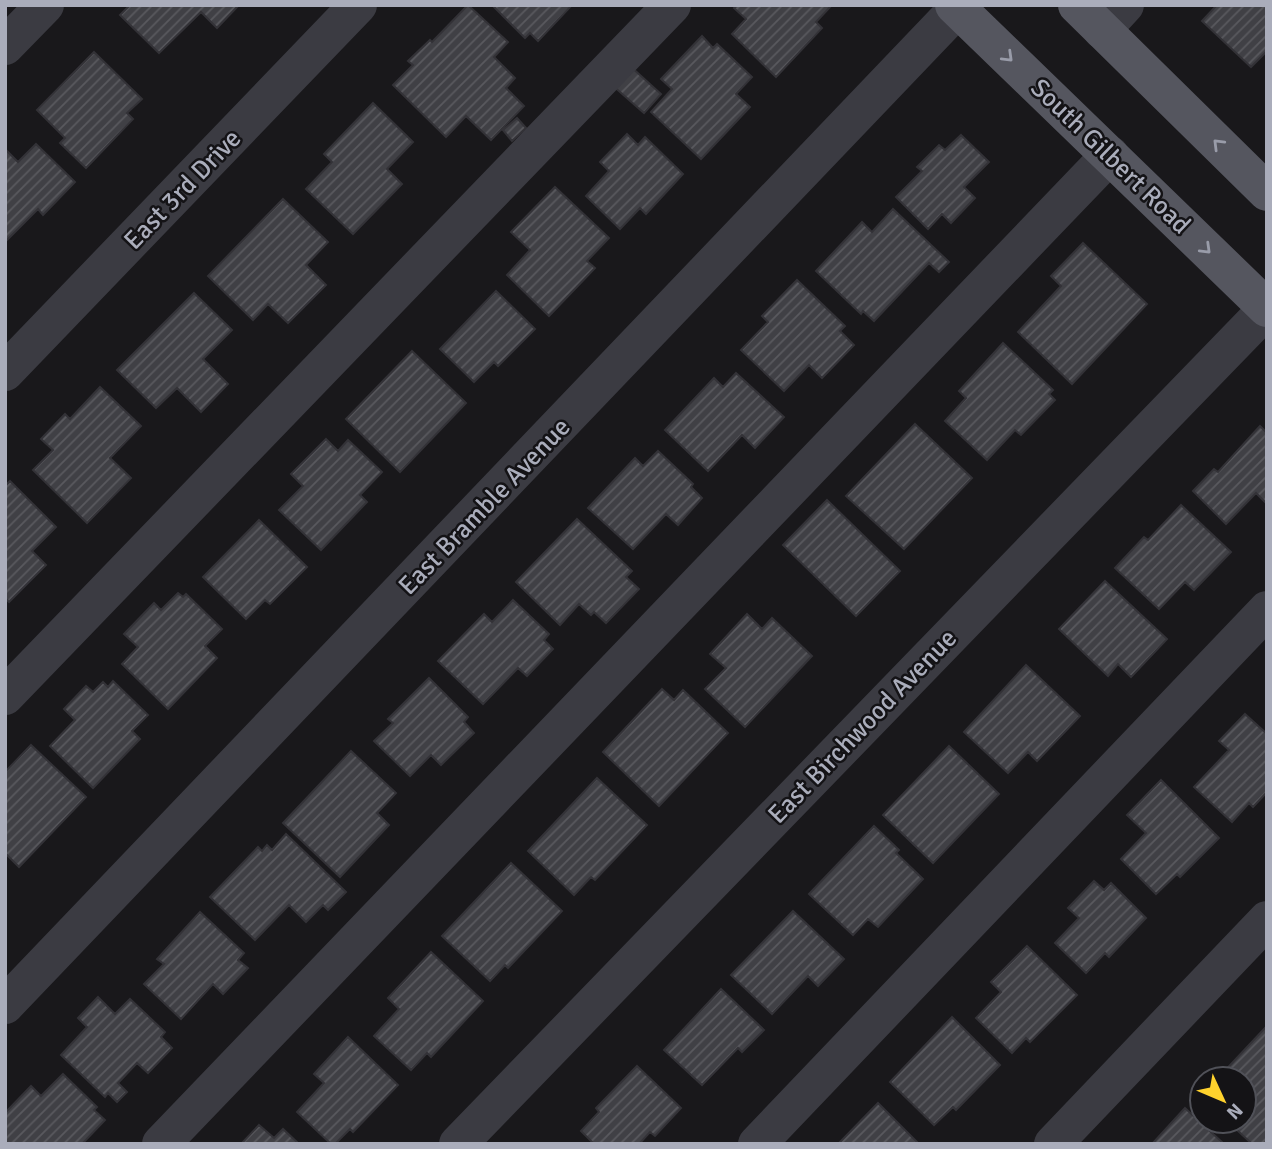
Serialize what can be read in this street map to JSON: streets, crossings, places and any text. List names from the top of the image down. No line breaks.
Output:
{"streets":{"main road":["South Gilbert Road"],"street":["East 3rd Drive","East Bramble Avenue","East Birchwood Avenue"]},"crossings":[["South Gilbert Road","East Bramble Avenue"],["South Gilbert Road","East Birchwood Avenue"]],"north":"bottom right"}
